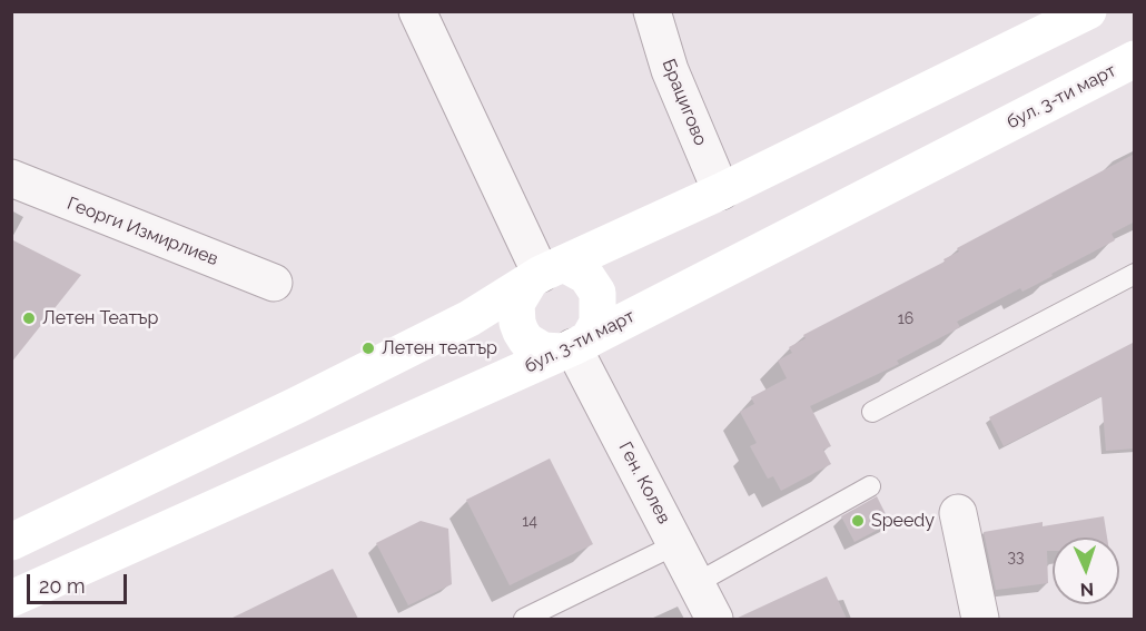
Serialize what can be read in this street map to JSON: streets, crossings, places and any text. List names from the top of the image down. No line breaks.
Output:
{"streets":{"main road":["бул. 3-ти март"],"street":["Брацигово","Георги Измирлиев","Ген. Колев"]},"crossings":[["бул. 3-ти март","Ген. Колев"]],"places":["Летен Театър","Летен театър","Speedy"],"house_numbers":["16","14","33"],"scale_bar":"20 m","north":"bottom"}
